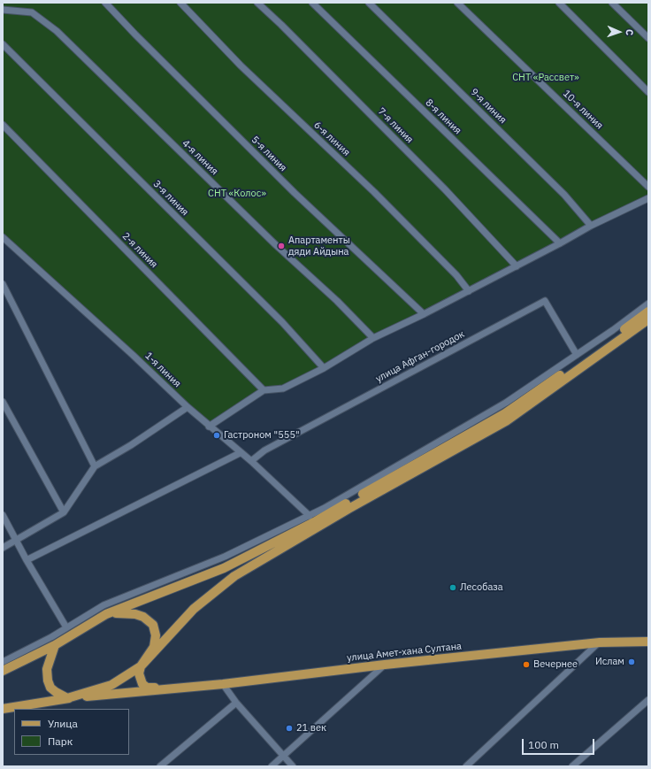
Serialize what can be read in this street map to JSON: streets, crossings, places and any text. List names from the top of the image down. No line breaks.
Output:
{"streets":{"main road":["улица Амет-хана Султана"],"street":["9-я линия","10-я линия","8-я линия","7-я линия","6-я линия","5-я линия","4-я линия","3-я линия","2-я линия","улица Афган-городок","1-я линия"]},"crossings":[["улица Афган-городок","1-я линия"]],"parks":["СНТ «Рассвет»","СНТ «Колос»"],"places":["Апартаменты дяди Айдына","Гастроном \"555\"","Лесобаза","Ислам","Вечернее","21 век"],"legend":["Улица","Парк"],"scale_bar":"100 m","north":"right"}
